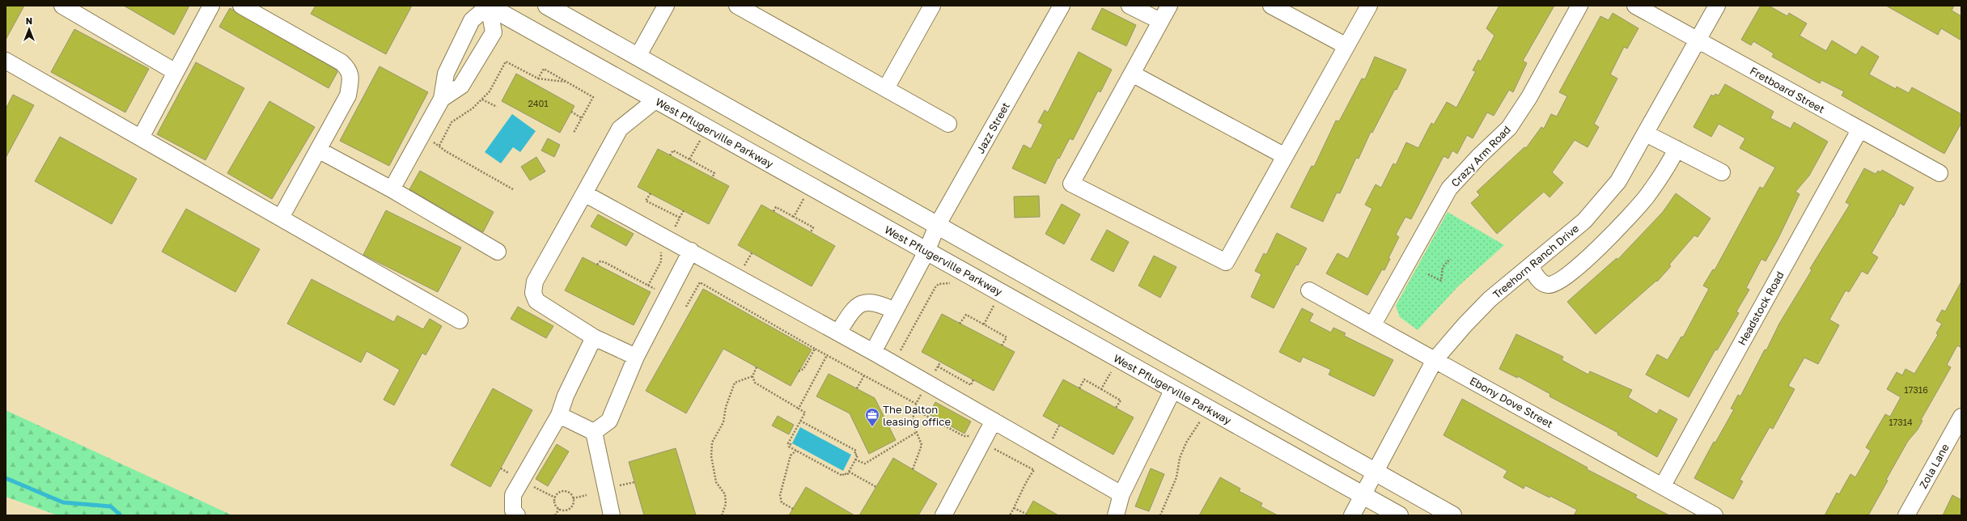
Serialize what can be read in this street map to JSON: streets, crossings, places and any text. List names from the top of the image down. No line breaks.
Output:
{"streets":{"main road":["West Pflugerville Parkway"],"street":["Fretboard Street","Jazz Street","Crazy Arm Road","Treehorn Ranch Drive","Headstock Road","Ebony Dove Street","Zola Lane"]},"crossings":[["Fretboard Street","Treehorn Ranch Drive"],["Fretboard Street","Headstock Road"],["Jazz Street","West Pflugerville Parkway"],["West Pflugerville Parkway","Treehorn Ranch Drive"],["Crazy Arm Road","Ebony Dove Street"],["Treehorn Ranch Drive","Ebony Dove Street"],["Headstock Road","Ebony Dove Street"]],"places":{"office":["The Dalton leasing office"]},"house_numbers":["2401","17316","17314"],"north":"top"}
